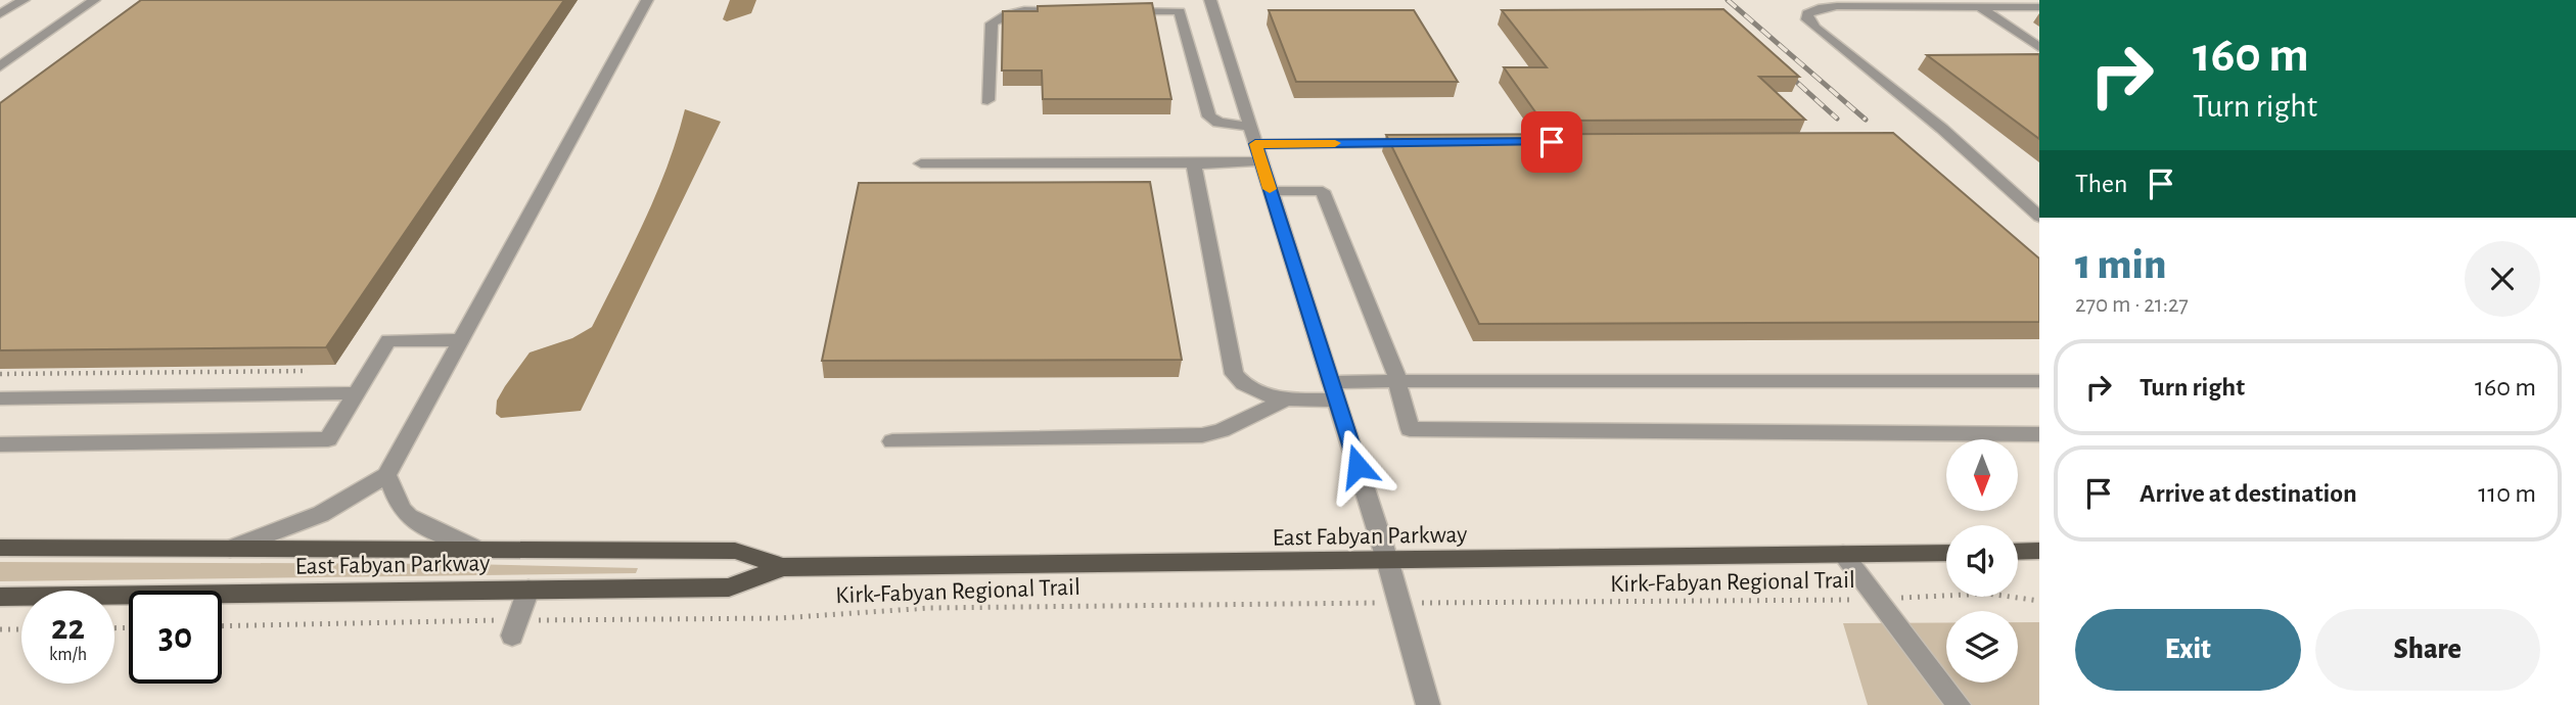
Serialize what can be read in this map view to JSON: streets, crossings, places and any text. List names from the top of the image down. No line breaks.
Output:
{"streets":{"main road":["East Fabyan Parkway"],"path":["Kirk-Fabyan Regional Trail"]},"north":"bottom","page":{"turn":["160 m","Turn right"],"then":"Then","heading":["1 min","270 m · 21:27"],"list":[{"name":"Turn right","value":"160 m"},{"name":"Arrive at destination","value":"110 m"}],"speed":"22 km/h","limit":"30","buttons":["Exit","Share"]}}
